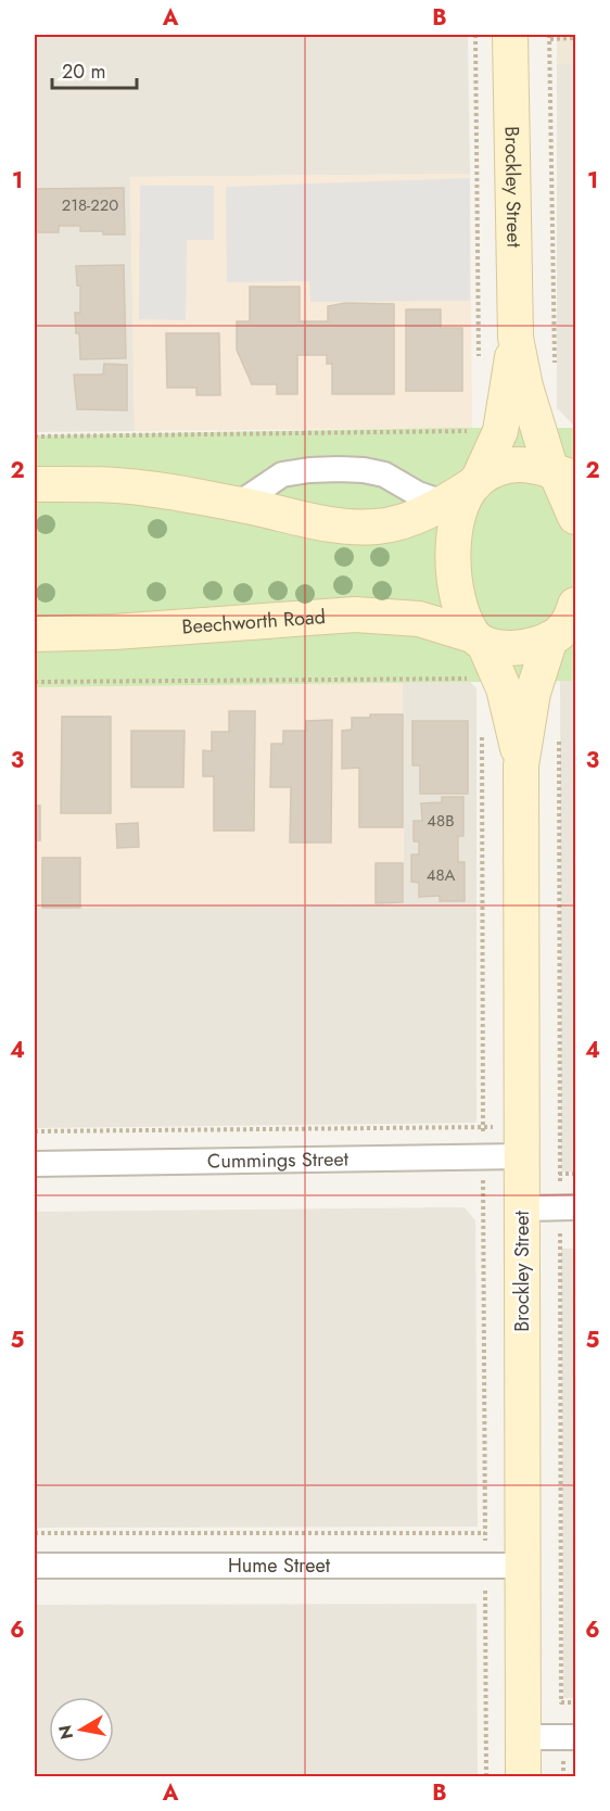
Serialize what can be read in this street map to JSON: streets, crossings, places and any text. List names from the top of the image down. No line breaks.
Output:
{"streets":{"main road":["Brockley Street","Beechworth Road"],"street":["Cummings Street","Hume Street"]},"crossings":[["Brockley Street","Beechworth Road"],["Brockley Street","Cummings Street"],["Brockley Street","Hume Street"]],"house_numbers":["218-220","48B","48A"],"scale_bar":"20 m","north":"left","grid":{"columns":["A","B"],"rows":["1","2","3","4","5","6"]}}
